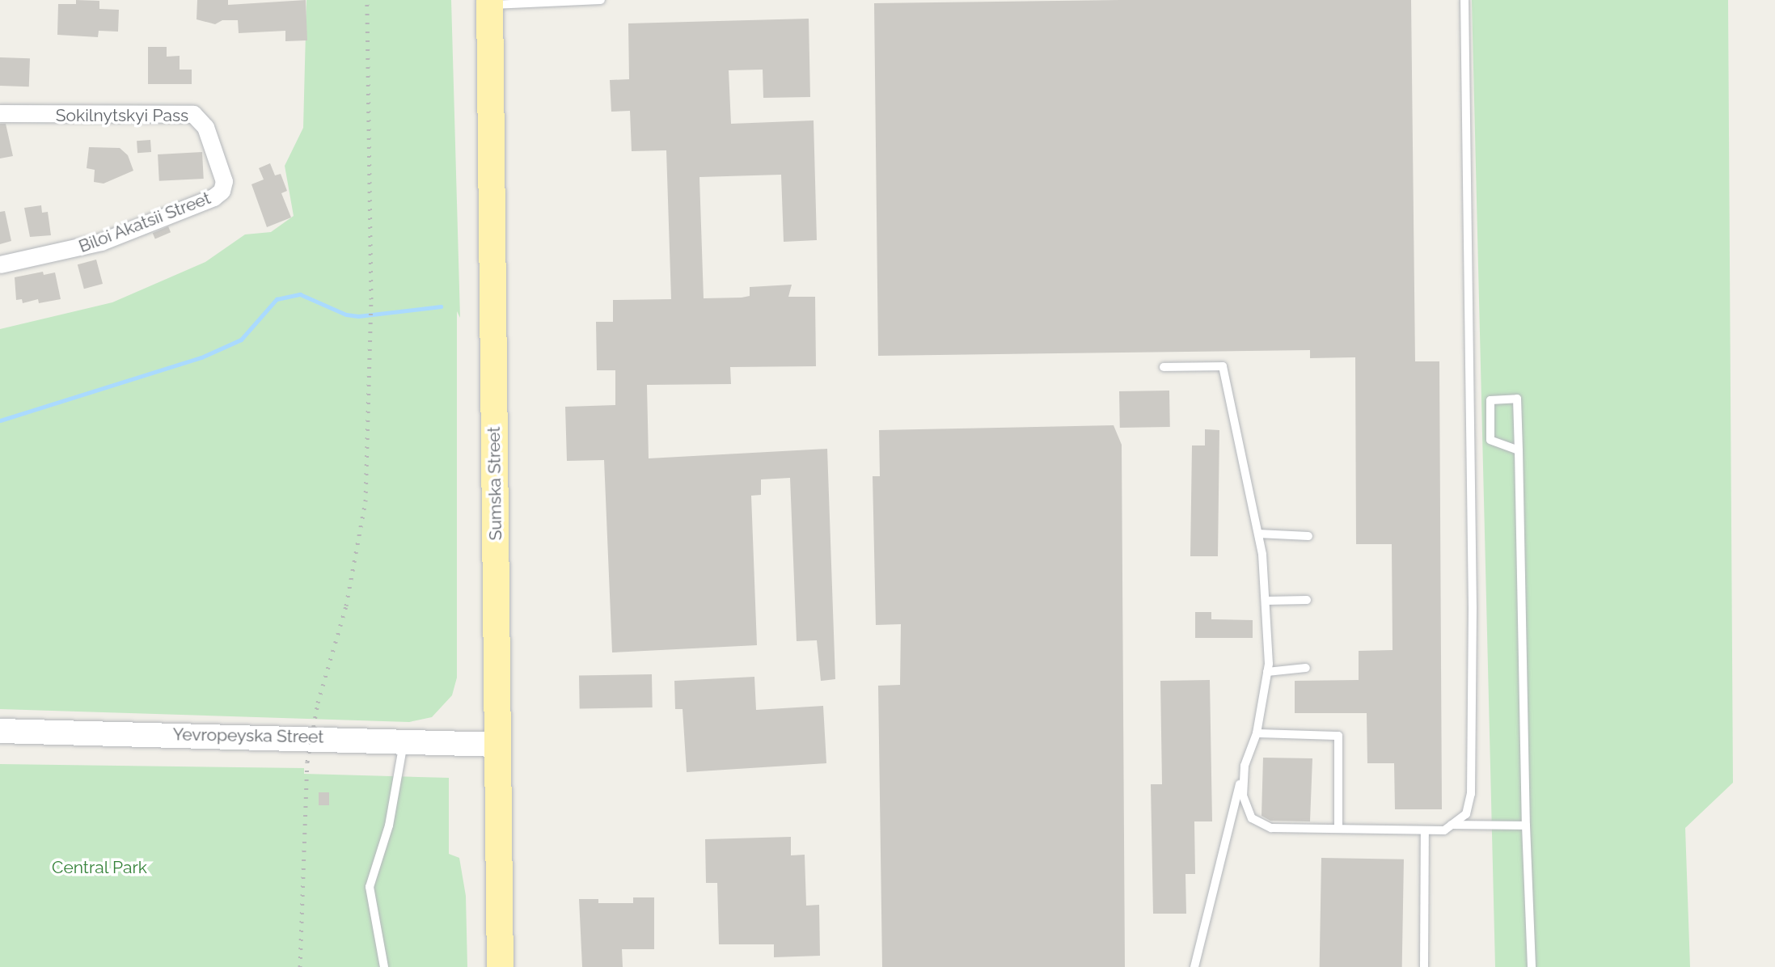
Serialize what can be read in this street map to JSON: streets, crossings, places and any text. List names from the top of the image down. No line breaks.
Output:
{"streets":{"main road":["Sumska Street","Yevropeyska Street"],"street":["Sokilnytskyi Pass","Biloi Akatsii Street"]},"crossings":[["Sokilnytskyi Pass","Biloi Akatsii Street"],["Sumska Street","Yevropeyska Street"]],"parks":["Central Park"]}
